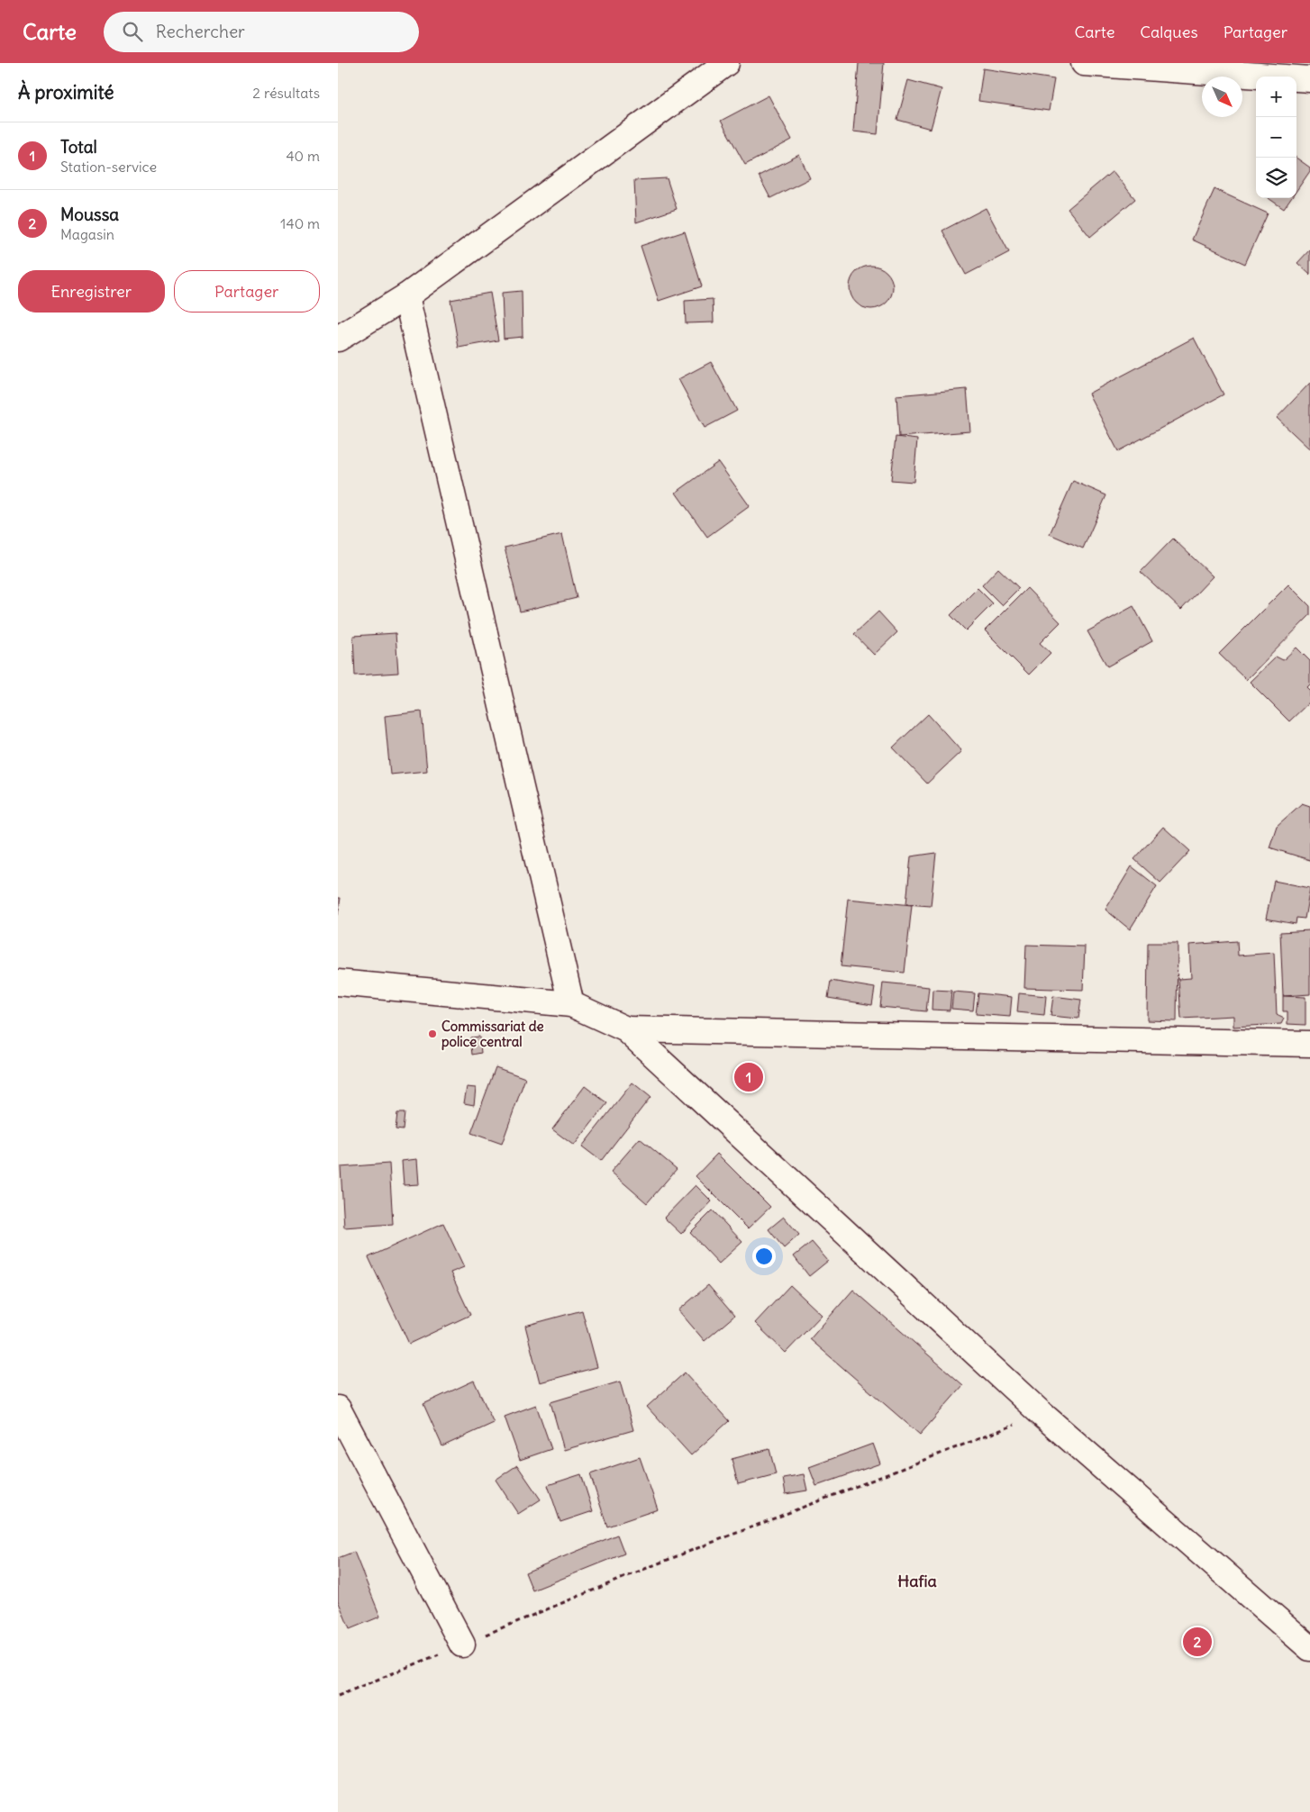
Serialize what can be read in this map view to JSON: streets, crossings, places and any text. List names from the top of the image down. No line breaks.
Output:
{"districts":["Hafia"],"places":["Commissariat de police central"],"north":"bottom right","page":{"header":"Carte","search":"Rechercher","nav":["Carte","Calques","Partager"],"heading":["À proximité","2 résultats"],"map_buttons":["+","−"],"list":[{"mark":"1","name":"Total","note":"Station-service","value":"40 m"},{"mark":"2","name":"Moussa","note":"Magasin","value":"140 m"}],"buttons":["Enregistrer","Partager"],"pins":["1","2"]}}
